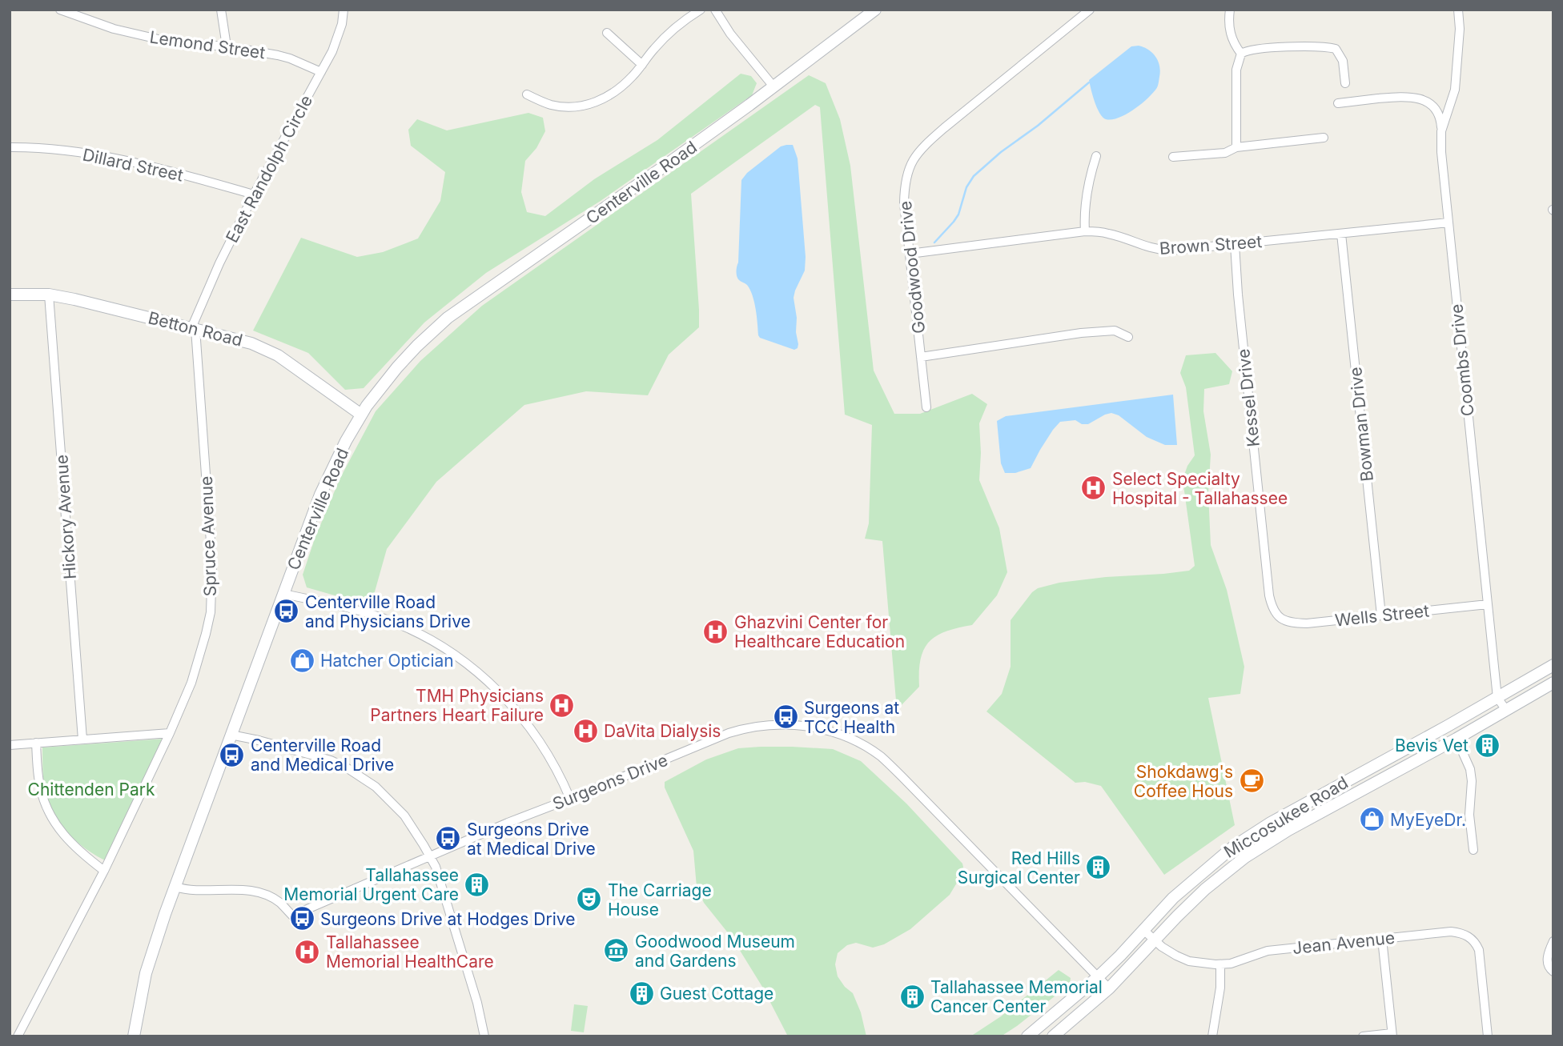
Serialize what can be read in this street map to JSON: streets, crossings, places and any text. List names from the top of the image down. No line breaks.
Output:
{"streets":{"street":["Lemond Street","Dillard Street","East Randolph Circle","Centerville Road","Brown Street","Goodwood Drive","Betton Road","Coombs Drive","Kessel Drive","Bowman Drive","Hickory Avenue","Spruce Avenue","Wells Street","Surgeons Drive","Miccosukee Road","Jean Avenue"]},"crossings":[["Lemond Street","East Randolph Circle"],["Dillard Street","East Randolph Circle"],["East Randolph Circle","Betton Road"],["East Randolph Circle","Spruce Avenue"],["Centerville Road","Betton Road"],["Centerville Road","Surgeons Drive"],["Brown Street","Goodwood Drive"],["Brown Street","Coombs Drive"],["Brown Street","Kessel Drive"],["Brown Street","Bowman Drive"],["Betton Road","Hickory Avenue"],["Betton Road","Spruce Avenue"],["Coombs Drive","Wells Street"],["Coombs Drive","Miccosukee Road"],["Kessel Drive","Wells Street"],["Bowman Drive","Wells Street"],["Surgeons Drive","Miccosukee Road"],["Miccosukee Road","Jean Avenue"]],"parks":["Chittenden Park"],"places":{"hospital":["Select Specialty Hospital - Tallahassee","Ghazvini Center for Healthcare Education","TMH Physicians Partners Heart Failure","DaVita Dialysis","Tallahassee Memorial HealthCare"],"bus stop":["Centerville Road and Physicians Drive","Surgeons at TCC Health","Centerville Road and Medical Drive","Surgeons Drive at Medical Drive","Surgeons Drive at Hodges Drive"],"shop":["Hatcher Optician","MyEyeDr."],"building":["Bevis Vet","Red Hills Surgical Center","Tallahassee Memorial Urgent Care","Guest Cottage","Tallahassee Memorial Cancer Center"],"cafe":["Shokdawg's Coffee Hous"],"theatre":["The Carriage House"],"museum":["Goodwood Museum and Gardens"]}}
